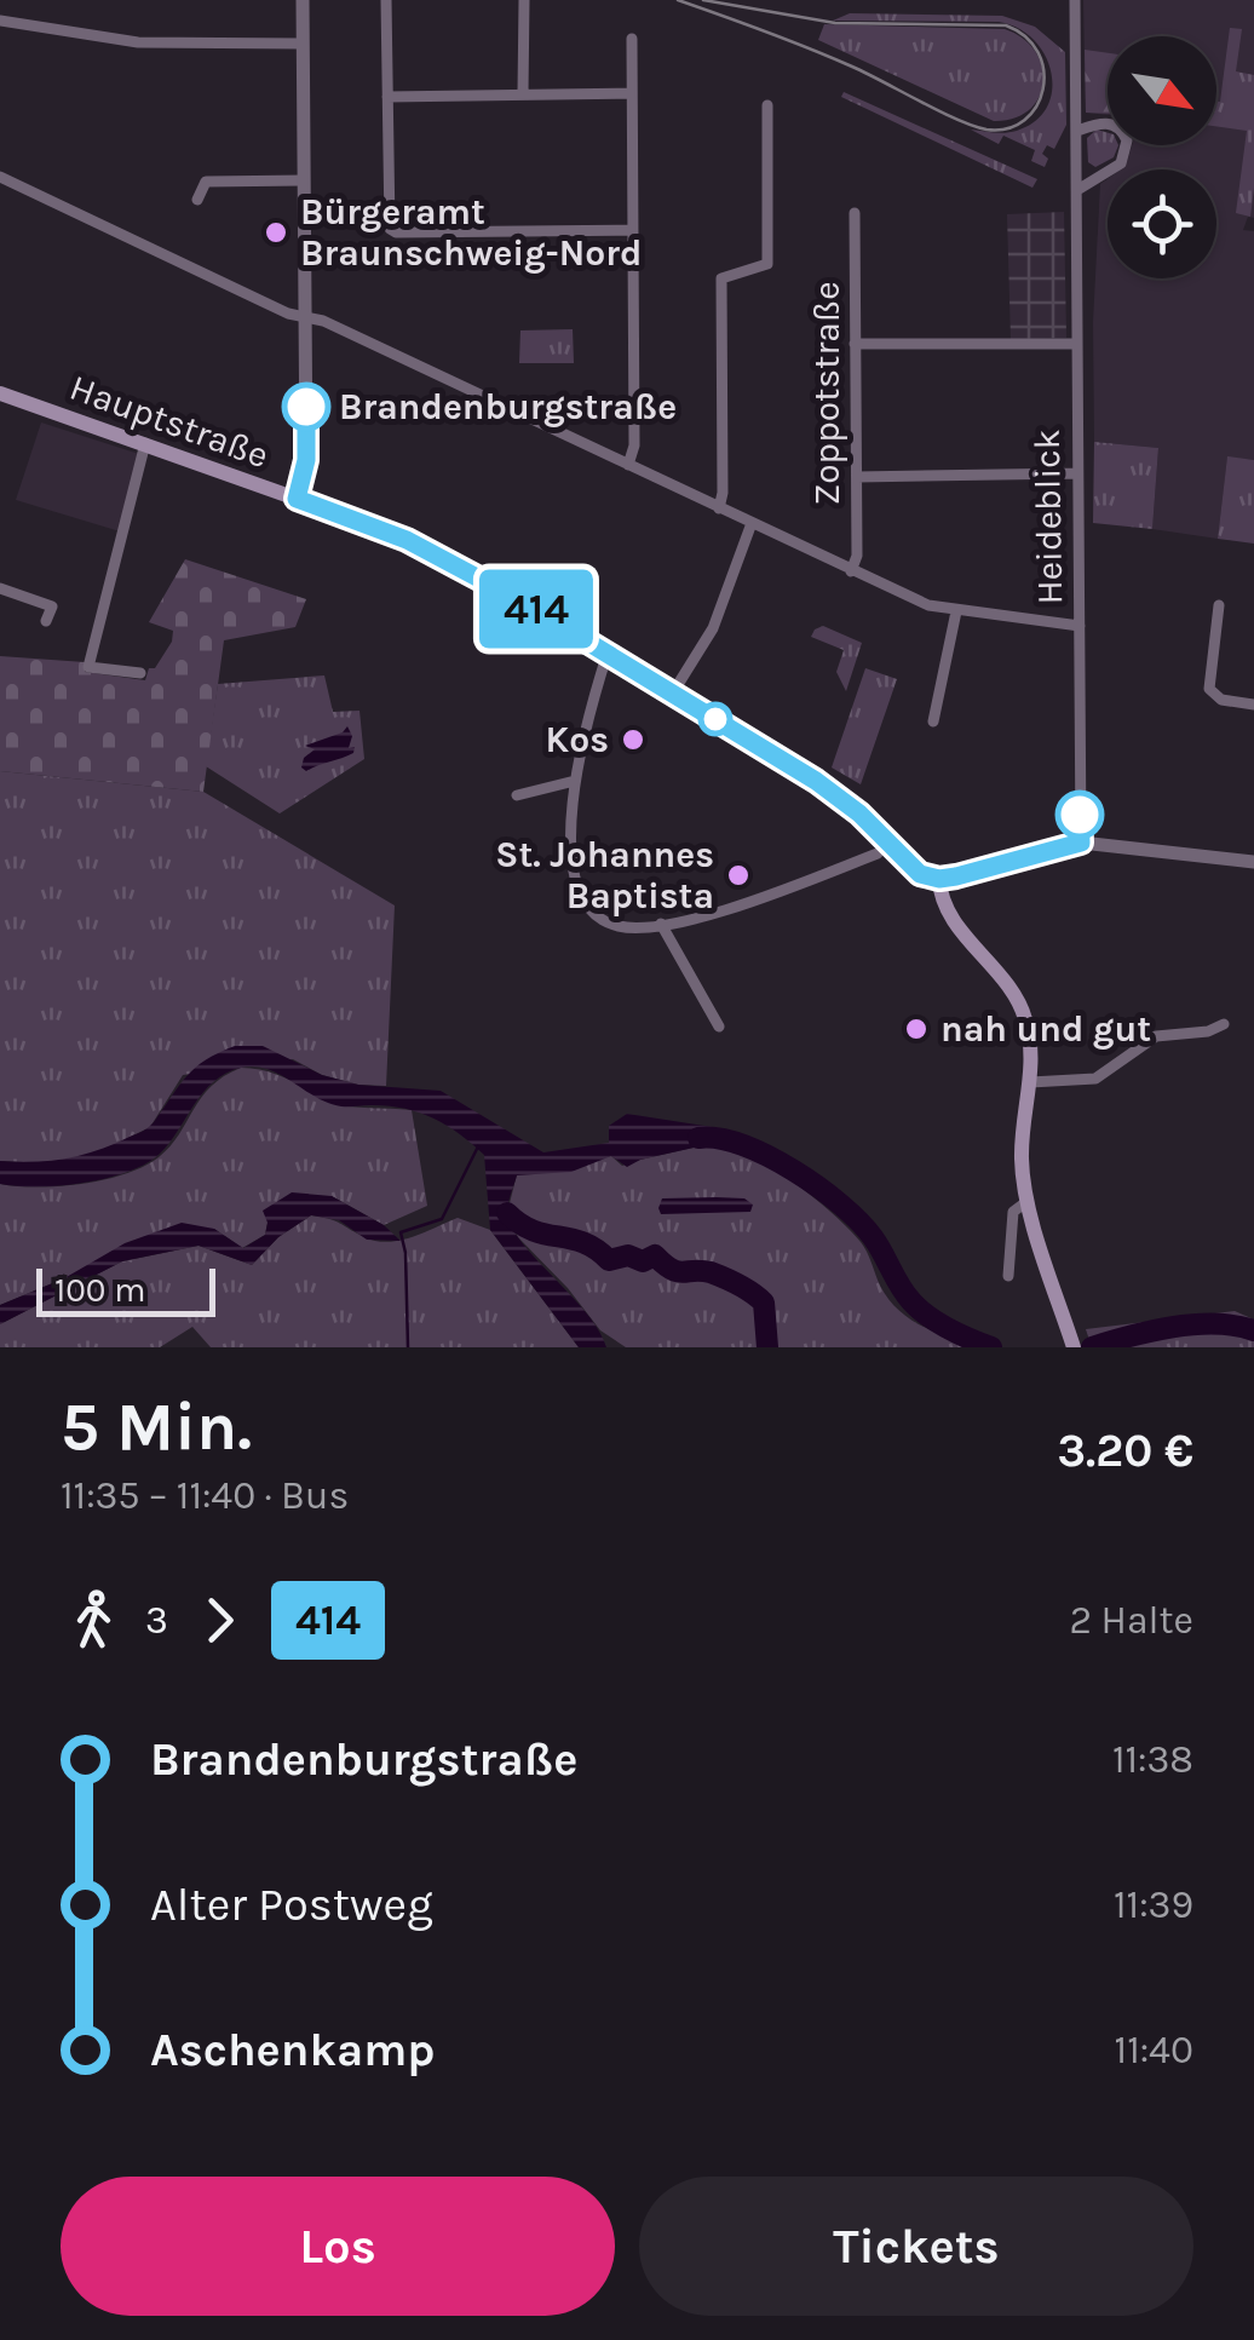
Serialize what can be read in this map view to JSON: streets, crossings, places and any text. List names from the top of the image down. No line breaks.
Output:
{"streets":{"main road":["Hauptstraße"],"street":["Zoppotstraße","Heideblick"]},"places":["Bürgeramt Braunschweig-Nord","Brandenburgstraße","Kos","St. Johannes Baptista","nah und gut"],"lines":["bus line 414"],"scale_bar":"100 m","north":"bottom right","page":{"on_map":"414","scale":"100 m","heading":["5 Min.","11:35 – 11:40 · Bus","3.20 €"],"legs":["3","414","2 Halte"],"list":[{"name":"Brandenburgstraße","value":"11:38"},{"name":"Alter Postweg","value":"11:39"},{"name":"Aschenkamp","value":"11:40"}],"buttons":["Los","Tickets"]}}
